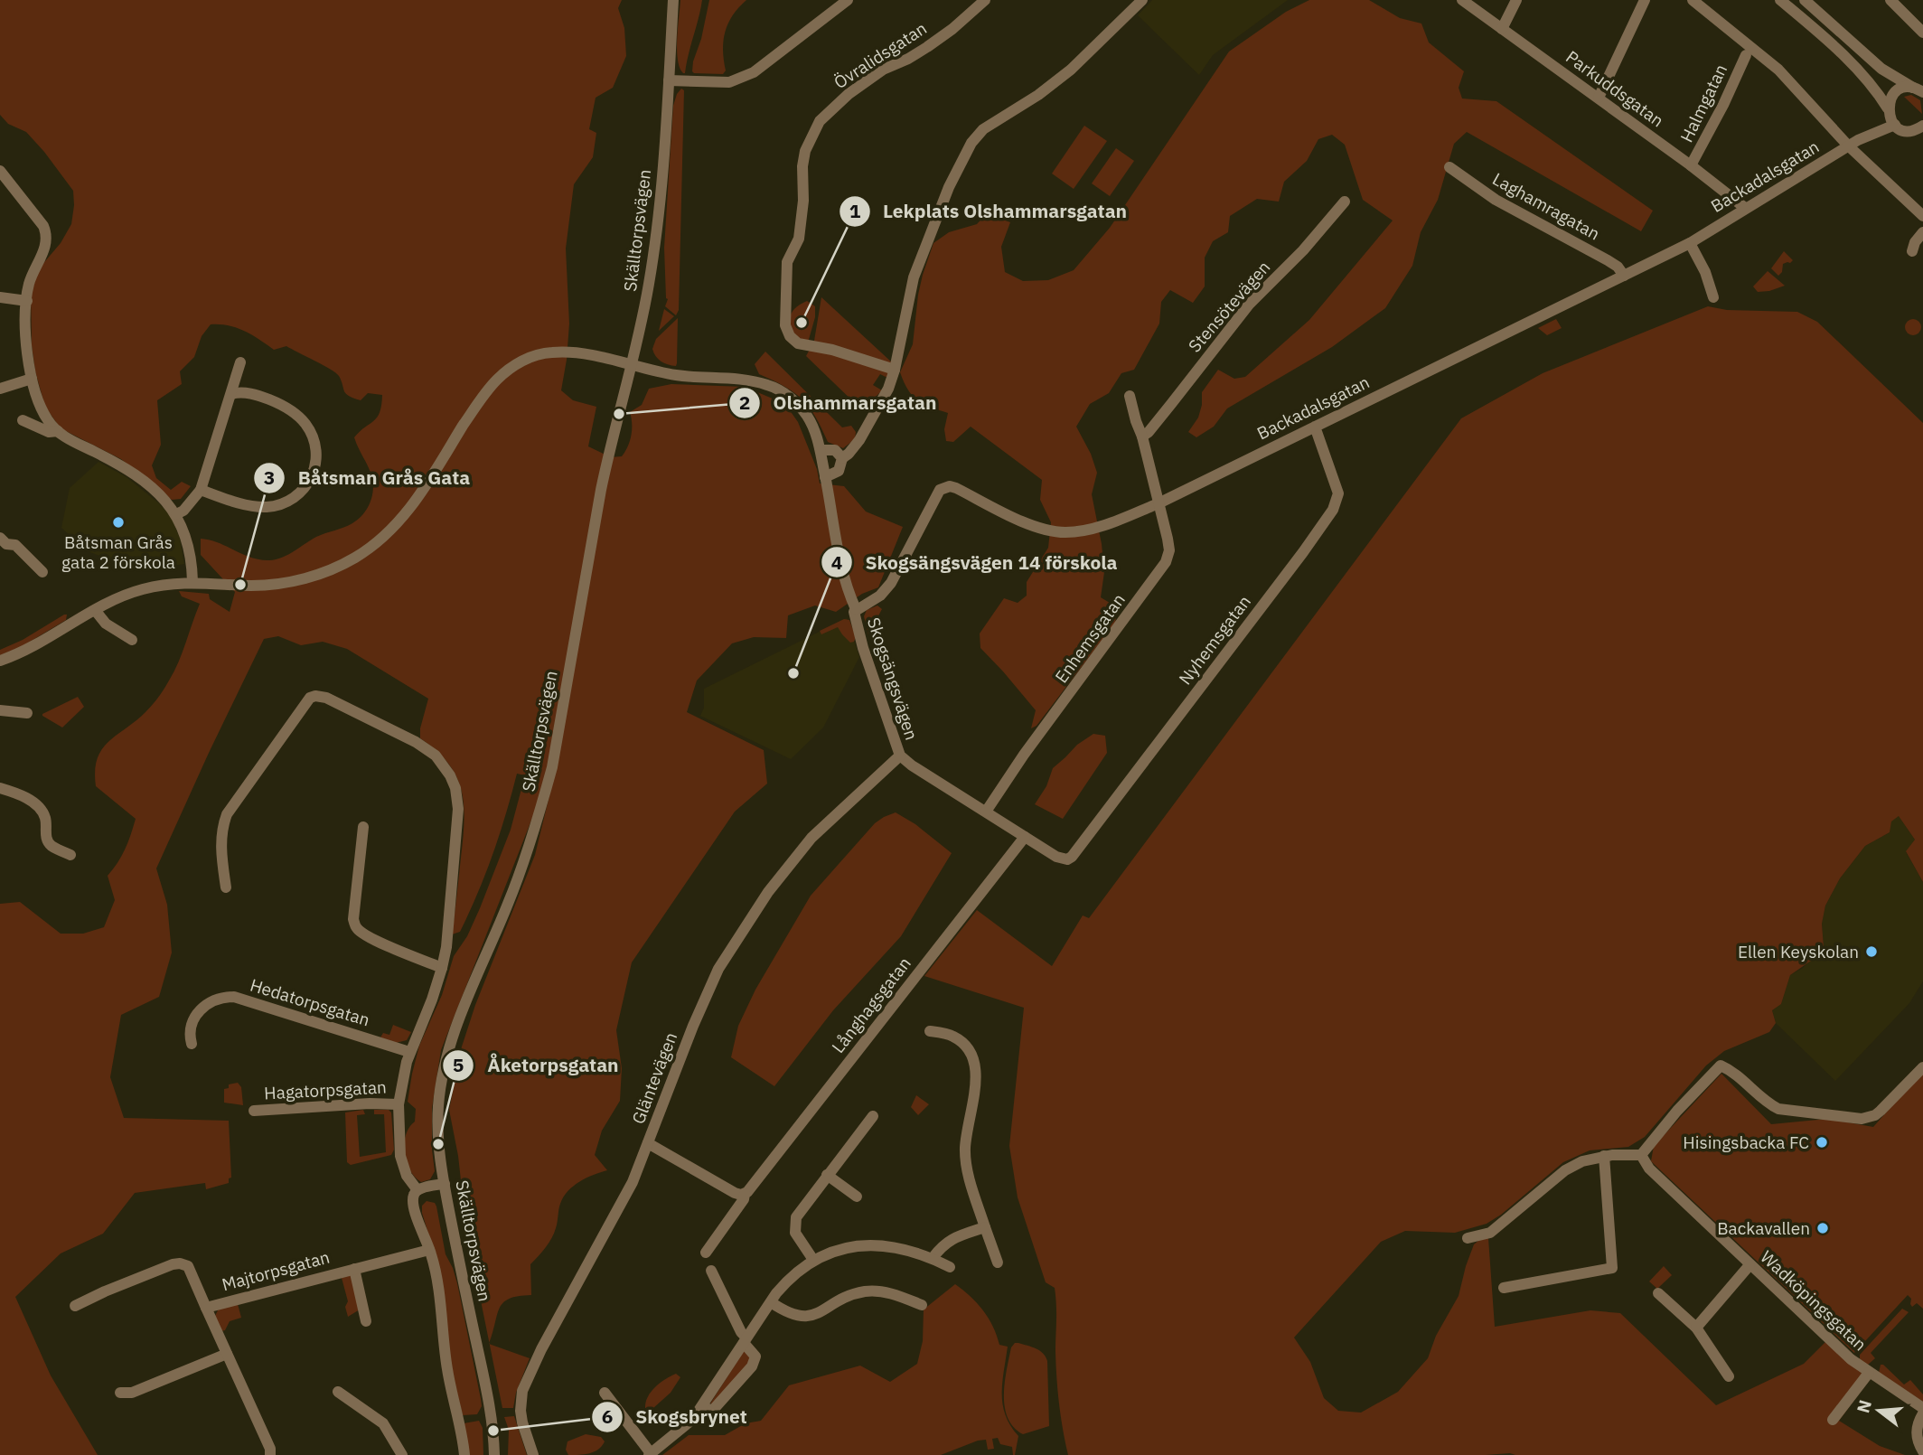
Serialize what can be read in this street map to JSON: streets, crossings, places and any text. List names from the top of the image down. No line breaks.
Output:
{"streets":{"street":["Övralidsgatan","Parkuddsgatan","Halmgatan","Backadalsgatan","Laghamragatan","Skälltorpsvägen","Stensötevägen","Enhemsgatan","Nyhemsgatan","Skogsängsvägen","Hedatorpsgatan","Långhagsgatan","Gläntevägen","Hagatorpsgatan","Majtorpsgatan","Wadköpingsgatan"]},"crossings":[["Parkuddsgatan","Halmgatan"],["Parkuddsgatan","Backadalsgatan"],["Backadalsgatan","Laghamragatan"],["Backadalsgatan","Enhemsgatan"],["Backadalsgatan","Nyhemsgatan"],["Backadalsgatan","Skogsängsvägen"],["Stensötevägen","Enhemsgatan"],["Enhemsgatan","Skogsängsvägen"],["Nyhemsgatan","Skogsängsvägen"],["Skogsängsvägen","Långhagsgatan"],["Skogsängsvägen","Gläntevägen"]],"places":["Lekplats Olshammarsgatan","Olshammarsgatan","Båtsman Grås gata 2 förskola","Båtsman Grås Gata","Skogsängsvägen 14 förskola","Ellen Keyskolan","Hisingsbacka FC","Åketorpsgatan","Backavallen","Skogsbrynet"],"north":"left"}
